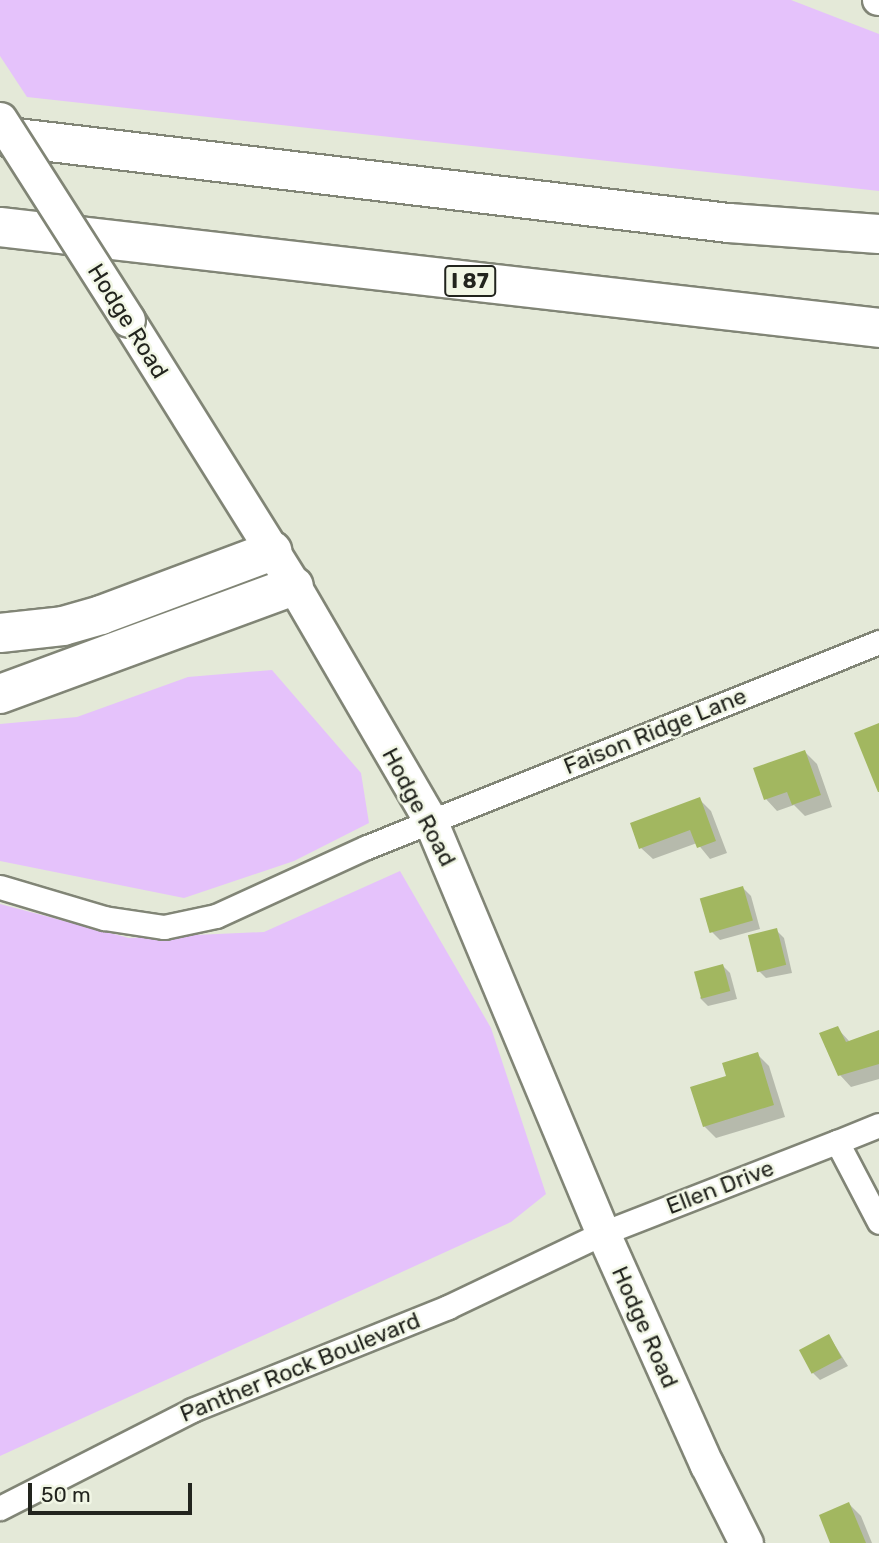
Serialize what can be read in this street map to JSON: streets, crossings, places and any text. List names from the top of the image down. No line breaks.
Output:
{"streets":{"highway":["I 87"],"main road":["Hodge Road"],"street":["Faison Ridge Lane","Ellen Drive","Panther Rock Boulevard"]},"crossings":[["Hodge Road","Faison Ridge Lane"],["Hodge Road","Ellen Drive"],["Hodge Road","Panther Rock Boulevard"],["Ellen Drive","Panther Rock Boulevard"]],"scale_bar":"50 m"}
